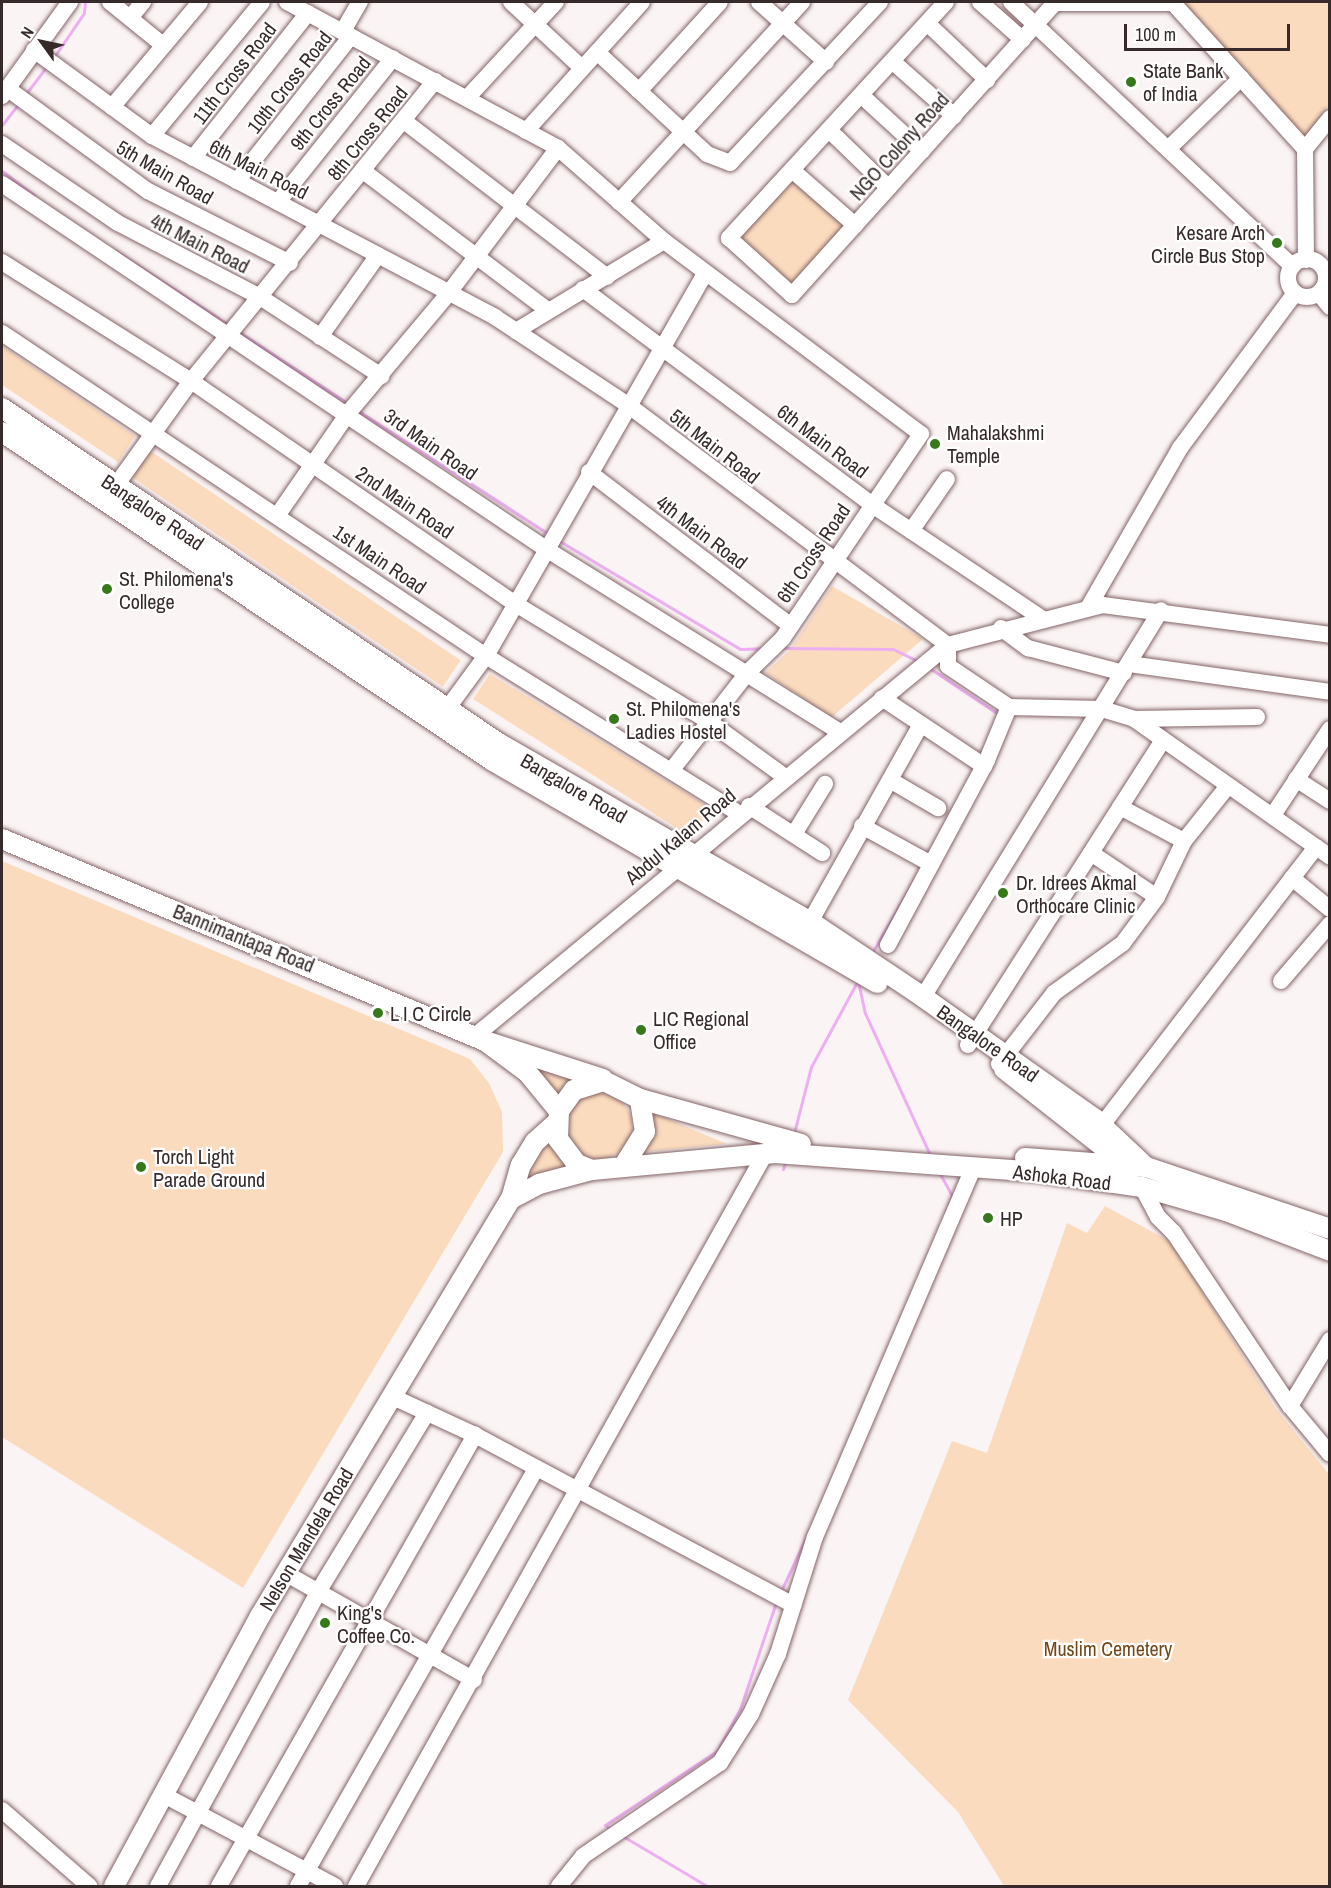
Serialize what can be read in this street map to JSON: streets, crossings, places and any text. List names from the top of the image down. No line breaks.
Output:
{"streets":{"main road":["Bangalore Road","Bannimantapa Road","Ashoka Road","Nelson Mandela Road"],"street":["11th Cross Road","10th Cross Road","9th Cross Road","8th Cross Road","NGO Colony Road","6th Main Road","5th Main Road","4th Main Road","3rd Main Road","2nd Main Road","6th Cross Road","1st Main Road","Abdul Kalam Road"]},"crossings":[["11th Cross Road","6th Main Road"],["10th Cross Road","6th Main Road"],["9th Cross Road","6th Main Road"],["8th Cross Road","6th Main Road"],["8th Cross Road","5th Main Road"],["8th Cross Road","4th Main Road"],["8th Cross Road","3rd Main Road"],["8th Cross Road","2nd Main Road"],["8th Cross Road","Bangalore Road"],["8th Cross Road","1st Main Road"],["6th Main Road","5th Main Road"],["6th Main Road","6th Cross Road"],["6th Main Road","Abdul Kalam Road"],["5th Main Road","6th Cross Road"],["5th Main Road","Abdul Kalam Road"],["4th Main Road","6th Cross Road"],["3rd Main Road","6th Cross Road"],["3rd Main Road","Abdul Kalam Road"],["2nd Main Road","6th Cross Road"],["2nd Main Road","Abdul Kalam Road"],["Bangalore Road","Abdul Kalam Road"],["Bangalore Road","Ashoka Road"],["6th Cross Road","1st Main Road"],["1st Main Road","Abdul Kalam Road"],["Abdul Kalam Road","Bannimantapa Road"]],"parks":["Muslim Cemetery"],"places":["State Bank of India","Kesare Arch Circle Bus Stop","Mahalakshmi Temple","St. Philomena's College","St. Philomena's Ladies Hostel","Dr. Idrees Akmal Orthocare Clinic","L I C Circle","LIC Regional Office","Torch Light Parade Ground","HP","King's Coffee Co."],"scale_bar":"100 m","north":"top left"}
